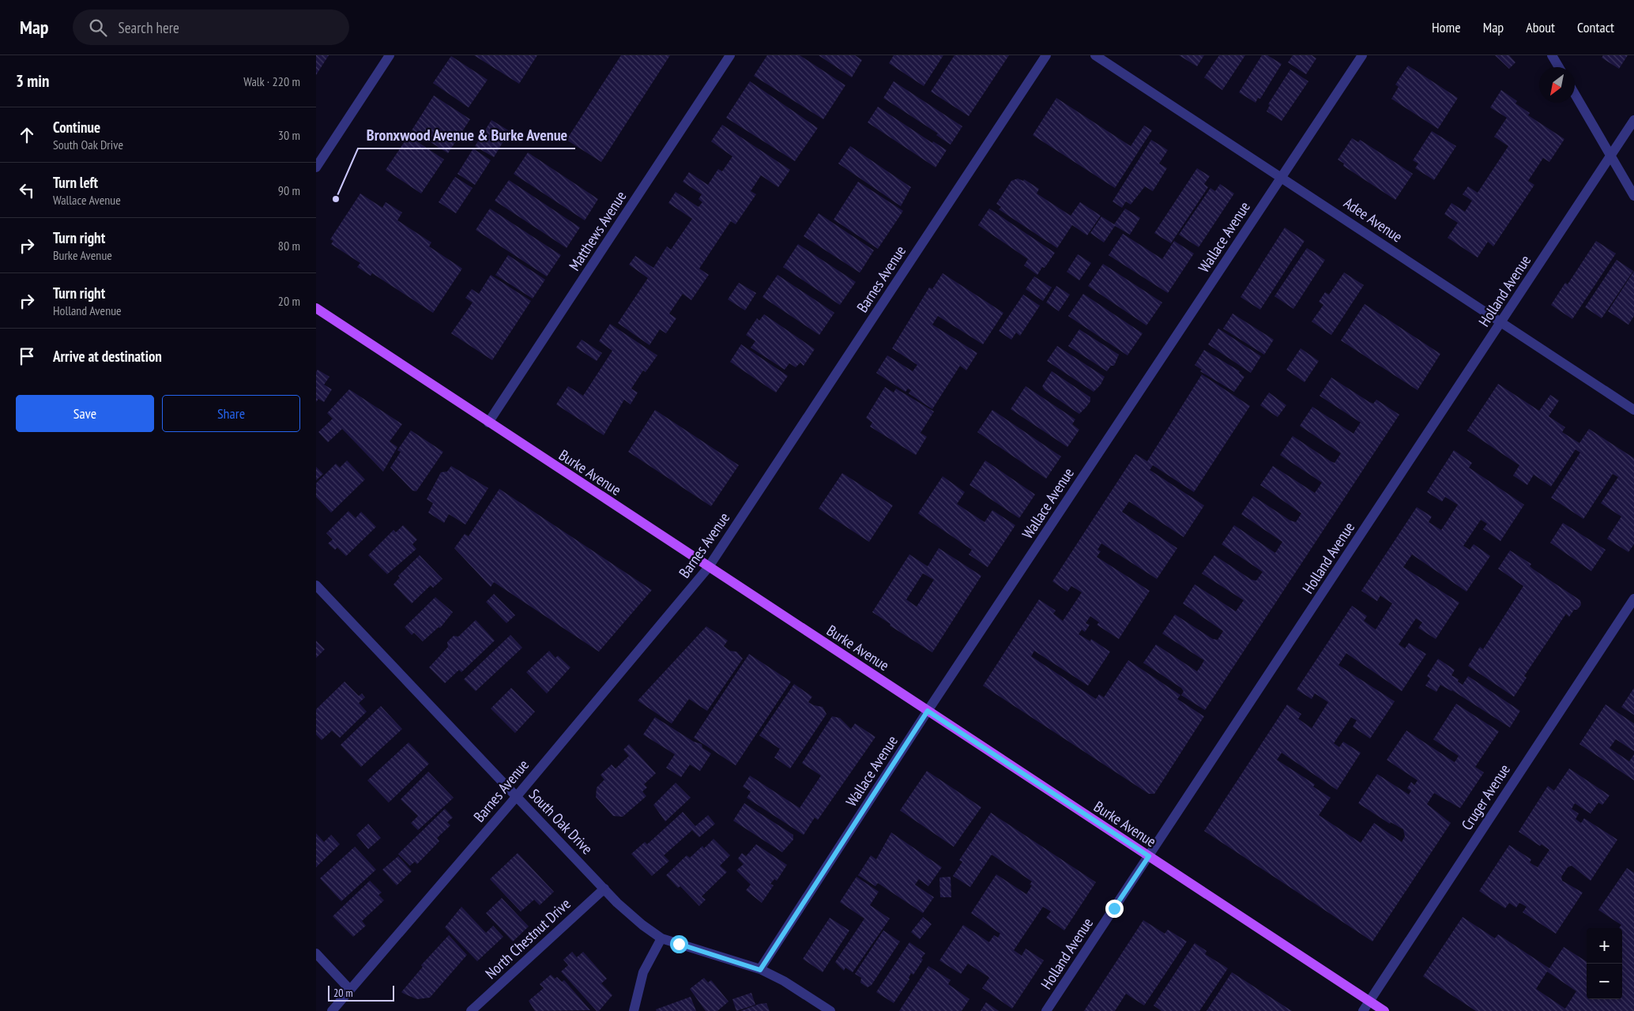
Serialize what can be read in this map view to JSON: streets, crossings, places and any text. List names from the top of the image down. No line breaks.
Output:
{"streets":{"main road":["Burke Avenue"],"street":["Adee Avenue","Matthews Avenue","Wallace Avenue","Barnes Avenue","Holland Avenue","Cruger Avenue","South Oak Drive","North Chestnut Drive"]},"crossings":[["Adee Avenue","Wallace Avenue"],["Adee Avenue","Holland Avenue"],["Matthews Avenue","Burke Avenue"],["Wallace Avenue","Burke Avenue"],["Wallace Avenue","South Oak Drive"],["Barnes Avenue","Burke Avenue"],["Barnes Avenue","South Oak Drive"],["Holland Avenue","Burke Avenue"],["Burke Avenue","Cruger Avenue"],["South Oak Drive","North Chestnut Drive"]],"places":["Bronxwood Avenue & Burke Avenue"],"scale_bar":"20 m","north":"bottom left","page":{"header":"Map","search":"Search here","nav":["Home","Map","About","Contact"],"heading":["3 min","Walk · 220 m"],"list":[["Continue","South Oak Drive","30 m"],["Turn left","Wallace Avenue","90 m"],["Turn right","Burke Avenue","80 m"],["Turn right","Holland Avenue","20 m"],"Arrive at destination"],"buttons":["Save","Share"],"map_buttons":["+","−"],"scale":"20 m"}}
